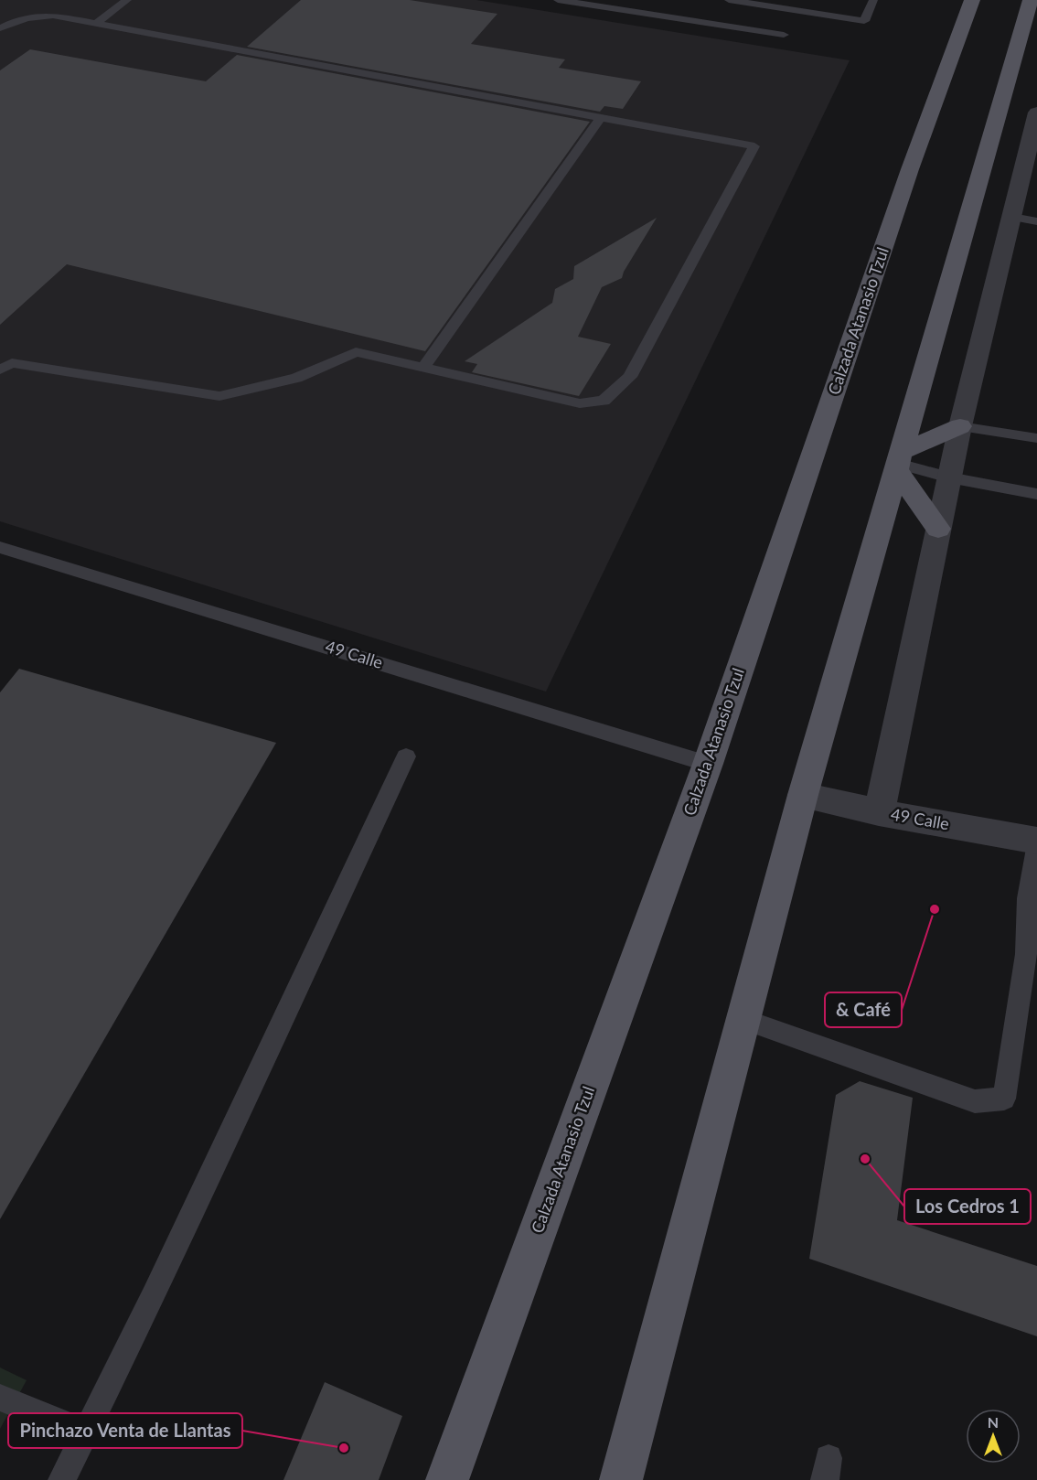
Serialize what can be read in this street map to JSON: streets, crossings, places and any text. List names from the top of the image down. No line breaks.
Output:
{"streets":{"main road":["Calzada Atanasio Tzul"],"street":["49 Calle"]},"crossings":[["Calzada Atanasio Tzul","49 Calle"]],"places":["& Café","Los Cedros 1","Pinchazo Venta de Llantas"],"north":"top"}
